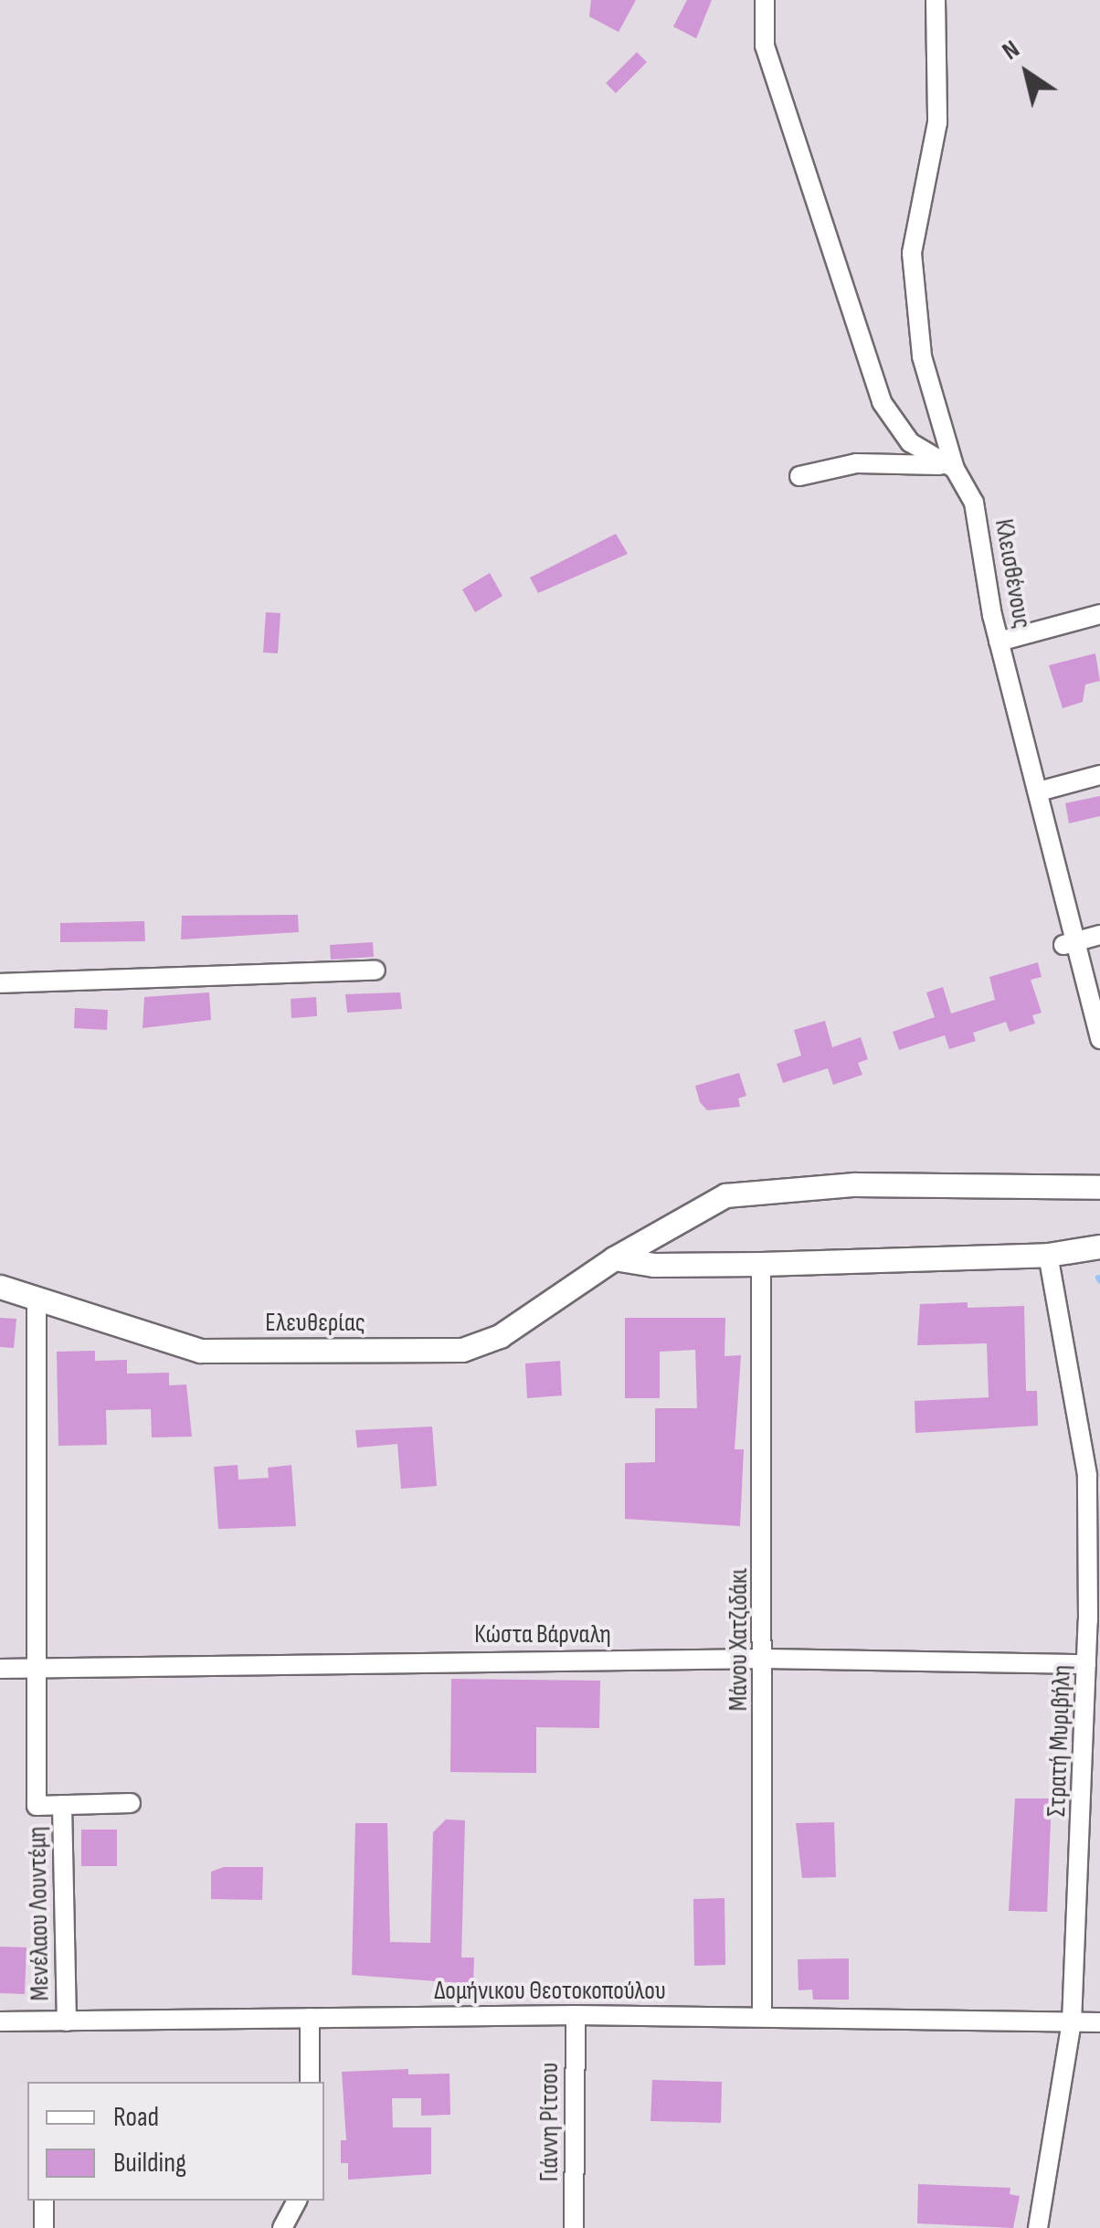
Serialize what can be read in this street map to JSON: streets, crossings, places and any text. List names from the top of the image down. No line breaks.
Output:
{"streets":{"street":["Κλεισθένους","Ελευθερίας","Κώστα Βάρναλη","Μάνου Χατζιδάκι","Στρατή Μυριβήλη","Μενέλαου Λουντέμη","Δομήνικου Θεοτοκοπούλου","Γιάννη Ρίτσου"]},"crossings":[["Ελευθερίας","Μενέλαου Λουντέμη"],["Κώστα Βάρναλη","Μάνου Χατζιδάκι"],["Κώστα Βάρναλη","Στρατή Μυριβήλη"],["Κώστα Βάρναλη","Μενέλαου Λουντέμη"],["Μάνου Χατζιδάκι","Δομήνικου Θεοτοκοπούλου"],["Στρατή Μυριβήλη","Δομήνικου Θεοτοκοπούλου"],["Μενέλαου Λουντέμη","Δομήνικου Θεοτοκοπούλου"],["Δομήνικου Θεοτοκοπούλου","Γιάννη Ρίτσου"]],"legend":["Road","Building"],"north":"top left"}
